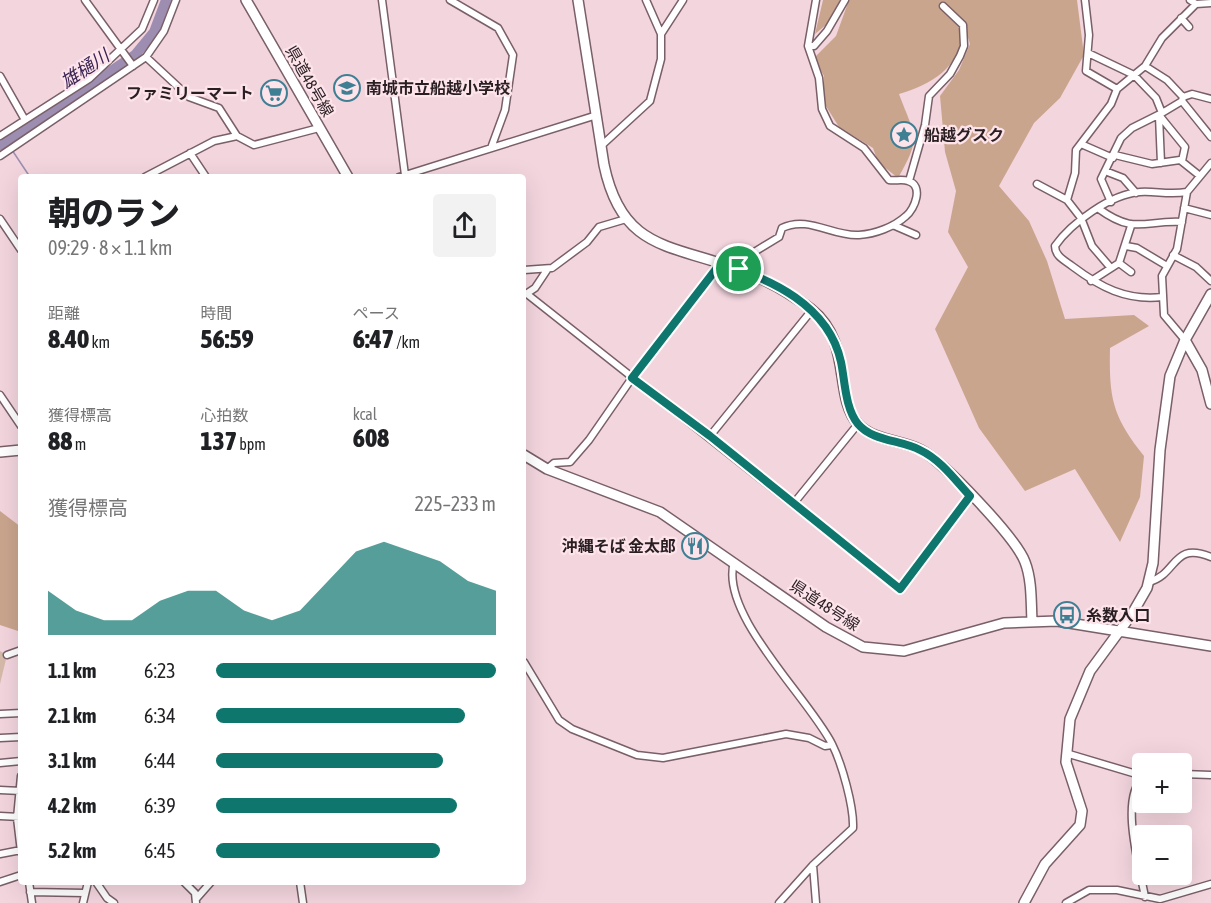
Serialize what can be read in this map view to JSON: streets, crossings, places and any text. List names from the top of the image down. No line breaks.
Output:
{"streets":{"street":["県道48号線"]},"water":["雄樋川"],"places":{"school or university":["南城市立船越小学校"],"supermarket":["ファミリーマート"],"place":["船越グスク"],"restaurant":["沖縄そば 金太郎"],"bus stop":["糸数入口"]},"page":{"heading":["朝のラン","09:29 · 8 × 1.1 km"],"stats":[["距離","8.40 km"],["時間","56:59"],["ペース","6:47 /km"],["獲得標高","88 m"],["心拍数","137 bpm"],["kcal","608"]],"chart":["獲得標高","225–233 m"],"list":[{"name":"1.1 km","note":"6:23"},{"name":"2.1 km","note":"6:34"},{"name":"3.1 km","note":"6:44"},{"name":"4.2 km","note":"6:39"},{"name":"5.2 km","note":"6:45"}],"map_buttons":["+","−"]}}
